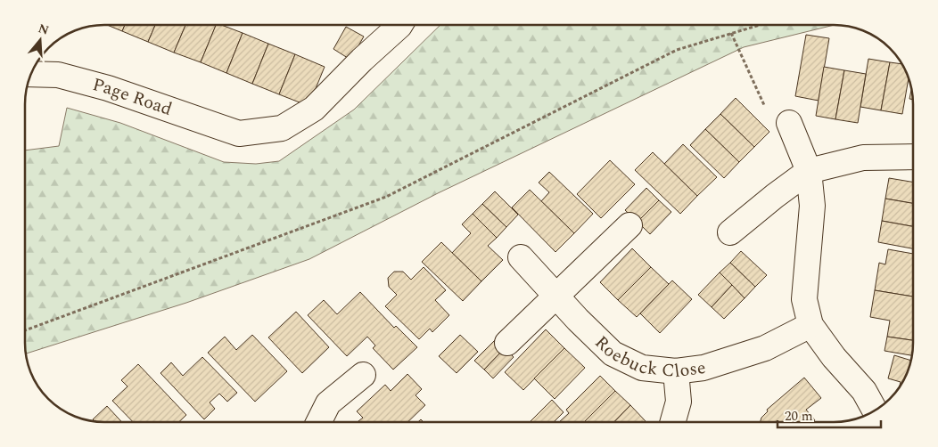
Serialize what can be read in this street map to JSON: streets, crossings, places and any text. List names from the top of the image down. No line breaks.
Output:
{"streets":{"street":["Page Road","Roebuck Close"]},"scale_bar":"20 m","north":"top"}
